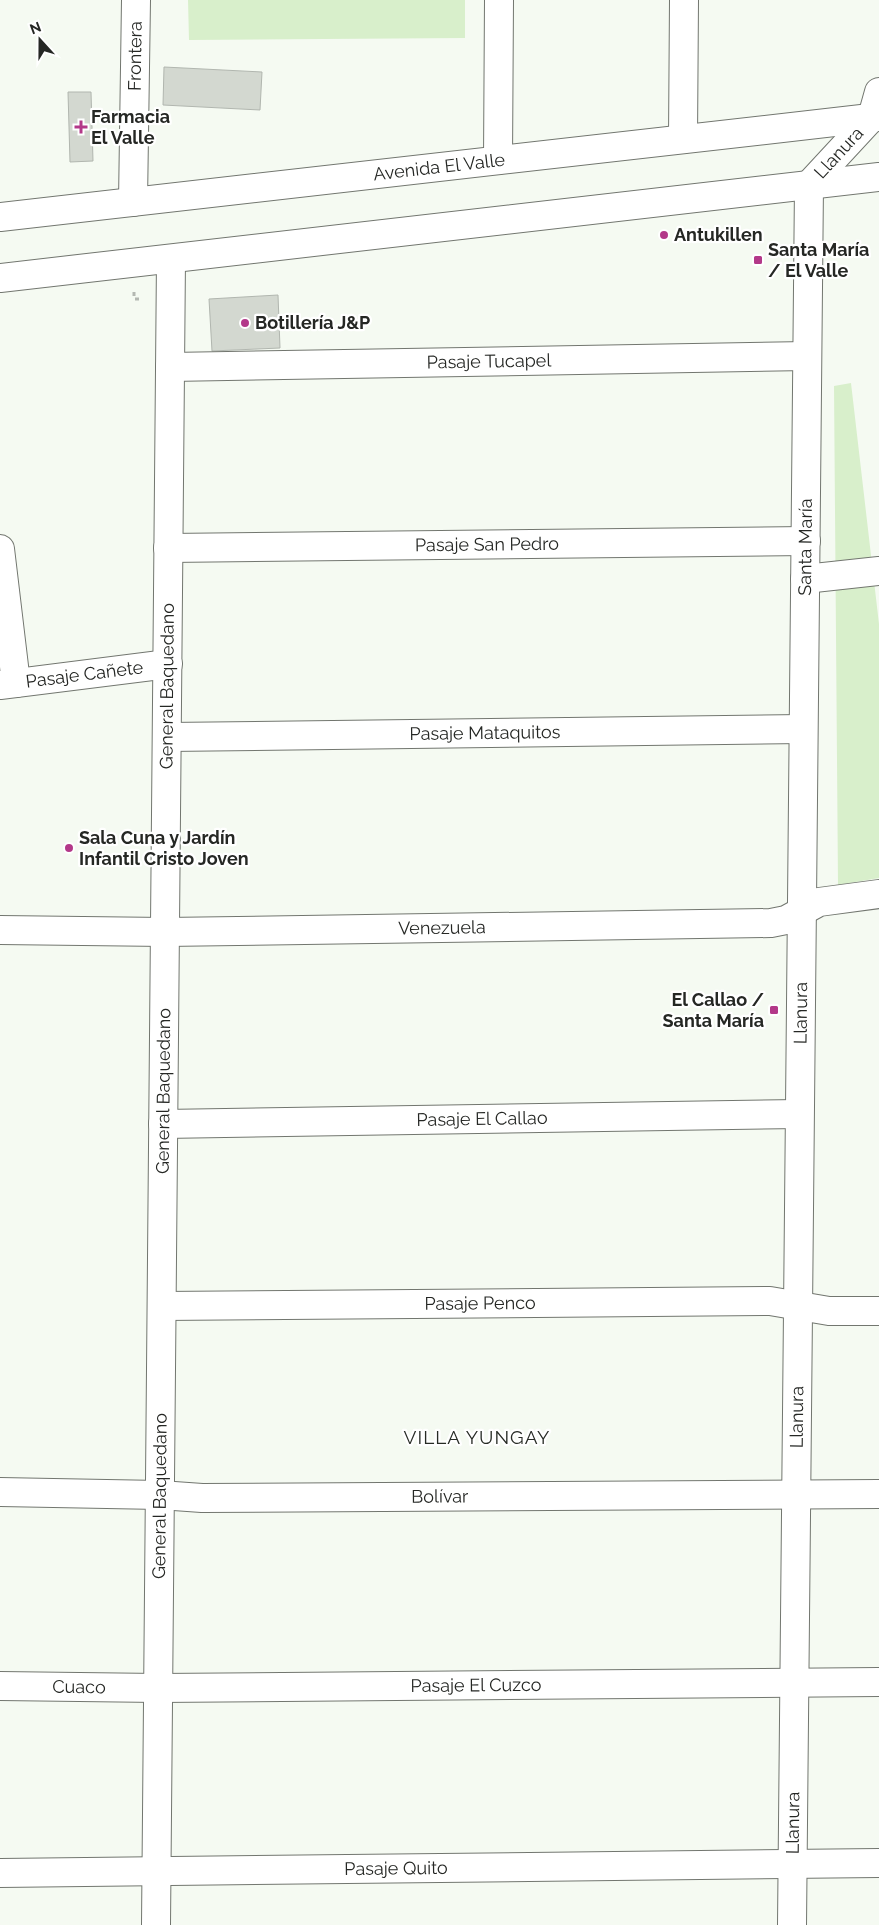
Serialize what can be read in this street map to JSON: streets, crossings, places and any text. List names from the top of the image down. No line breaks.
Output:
{"streets":{"street":["Frontera","Llanura","Avenida El Valle","Pasaje Tucapel","Pasaje San Pedro","Santa María","Pasaje Cañete","General Baquedano","Pasaje Mataquitos","Venezuela","Pasaje El Callao","Pasaje Penco","Bolívar","Pasaje El Cuzco","Cuaco","Pasaje Quito"]},"crossings":[["Frontera","Avenida El Valle"],["Llanura","Avenida El Valle"],["Llanura","Santa María"],["Llanura","Venezuela"],["Llanura","Pasaje El Callao"],["Llanura","Pasaje Penco"],["Llanura","Bolívar"],["Llanura","Pasaje El Cuzco"],["Llanura","Pasaje Quito"],["Pasaje Tucapel","Santa María"],["Pasaje Tucapel","General Baquedano"],["Pasaje San Pedro","Santa María"],["Pasaje San Pedro","General Baquedano"],["Santa María","Pasaje Mataquitos"],["Santa María","Venezuela"],["Pasaje Cañete","General Baquedano"],["General Baquedano","Pasaje Mataquitos"],["General Baquedano","Venezuela"],["General Baquedano","Pasaje El Callao"],["General Baquedano","Pasaje Penco"],["General Baquedano","Bolívar"],["General Baquedano","Pasaje El Cuzco"],["General Baquedano","Cuaco"],["General Baquedano","Pasaje Quito"],["Pasaje El Cuzco","Cuaco"]],"districts":["VILLA YUNGAY"],"places":{"health":["Farmacia El Valle"],"other":["Antukillen","Botillería J&P","Sala Cuna y Jardín Infantil Cristo Joven"],"transit":["Santa María / El Valle","El Callao / Santa María"]},"north":"top"}
